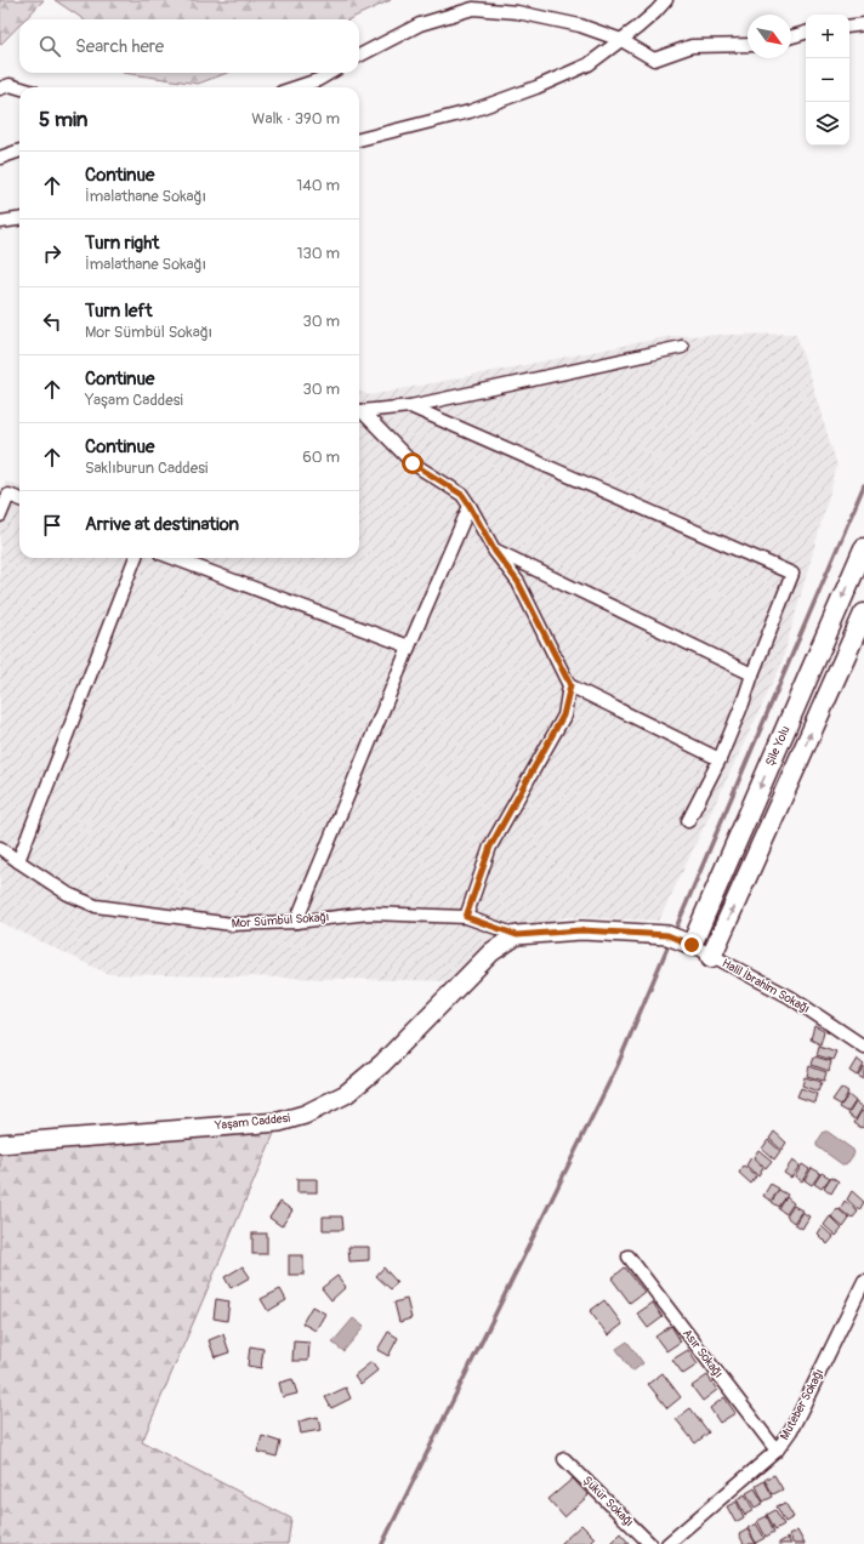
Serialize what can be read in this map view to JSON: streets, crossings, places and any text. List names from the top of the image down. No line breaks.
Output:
{"streets":{"highway":["Şile Yolu"],"main road":["Yaşam Caddesi"],"street":["Mor Sümbül Sokağı","Halil İbrahim Sokağı","Asır Sokağı","Muteber Sokağı","Şükür Sokağı"]},"crossings":[["Şile Yolu","Halil İbrahim Sokağı"],["Şile Yolu","Yaşam Caddesi"],["Mor Sümbül Sokağı","Yaşam Caddesi"],["Halil İbrahim Sokağı","Yaşam Caddesi"],["Asır Sokağı","Muteber Sokağı"]],"north":"bottom right","page":{"map_buttons":["+","−"],"search":"Search here","heading":["5 min","Walk · 390 m"],"list":[["Continue","İmalathane Sokağı","140 m"],["Turn right","İmalathane Sokağı","130 m"],["Turn left","Mor Sümbül Sokağı","30 m"],["Continue","Yaşam Caddesi","30 m"],["Continue","Saklıburun Caddesi","60 m"],"Arrive at destination"]}}
